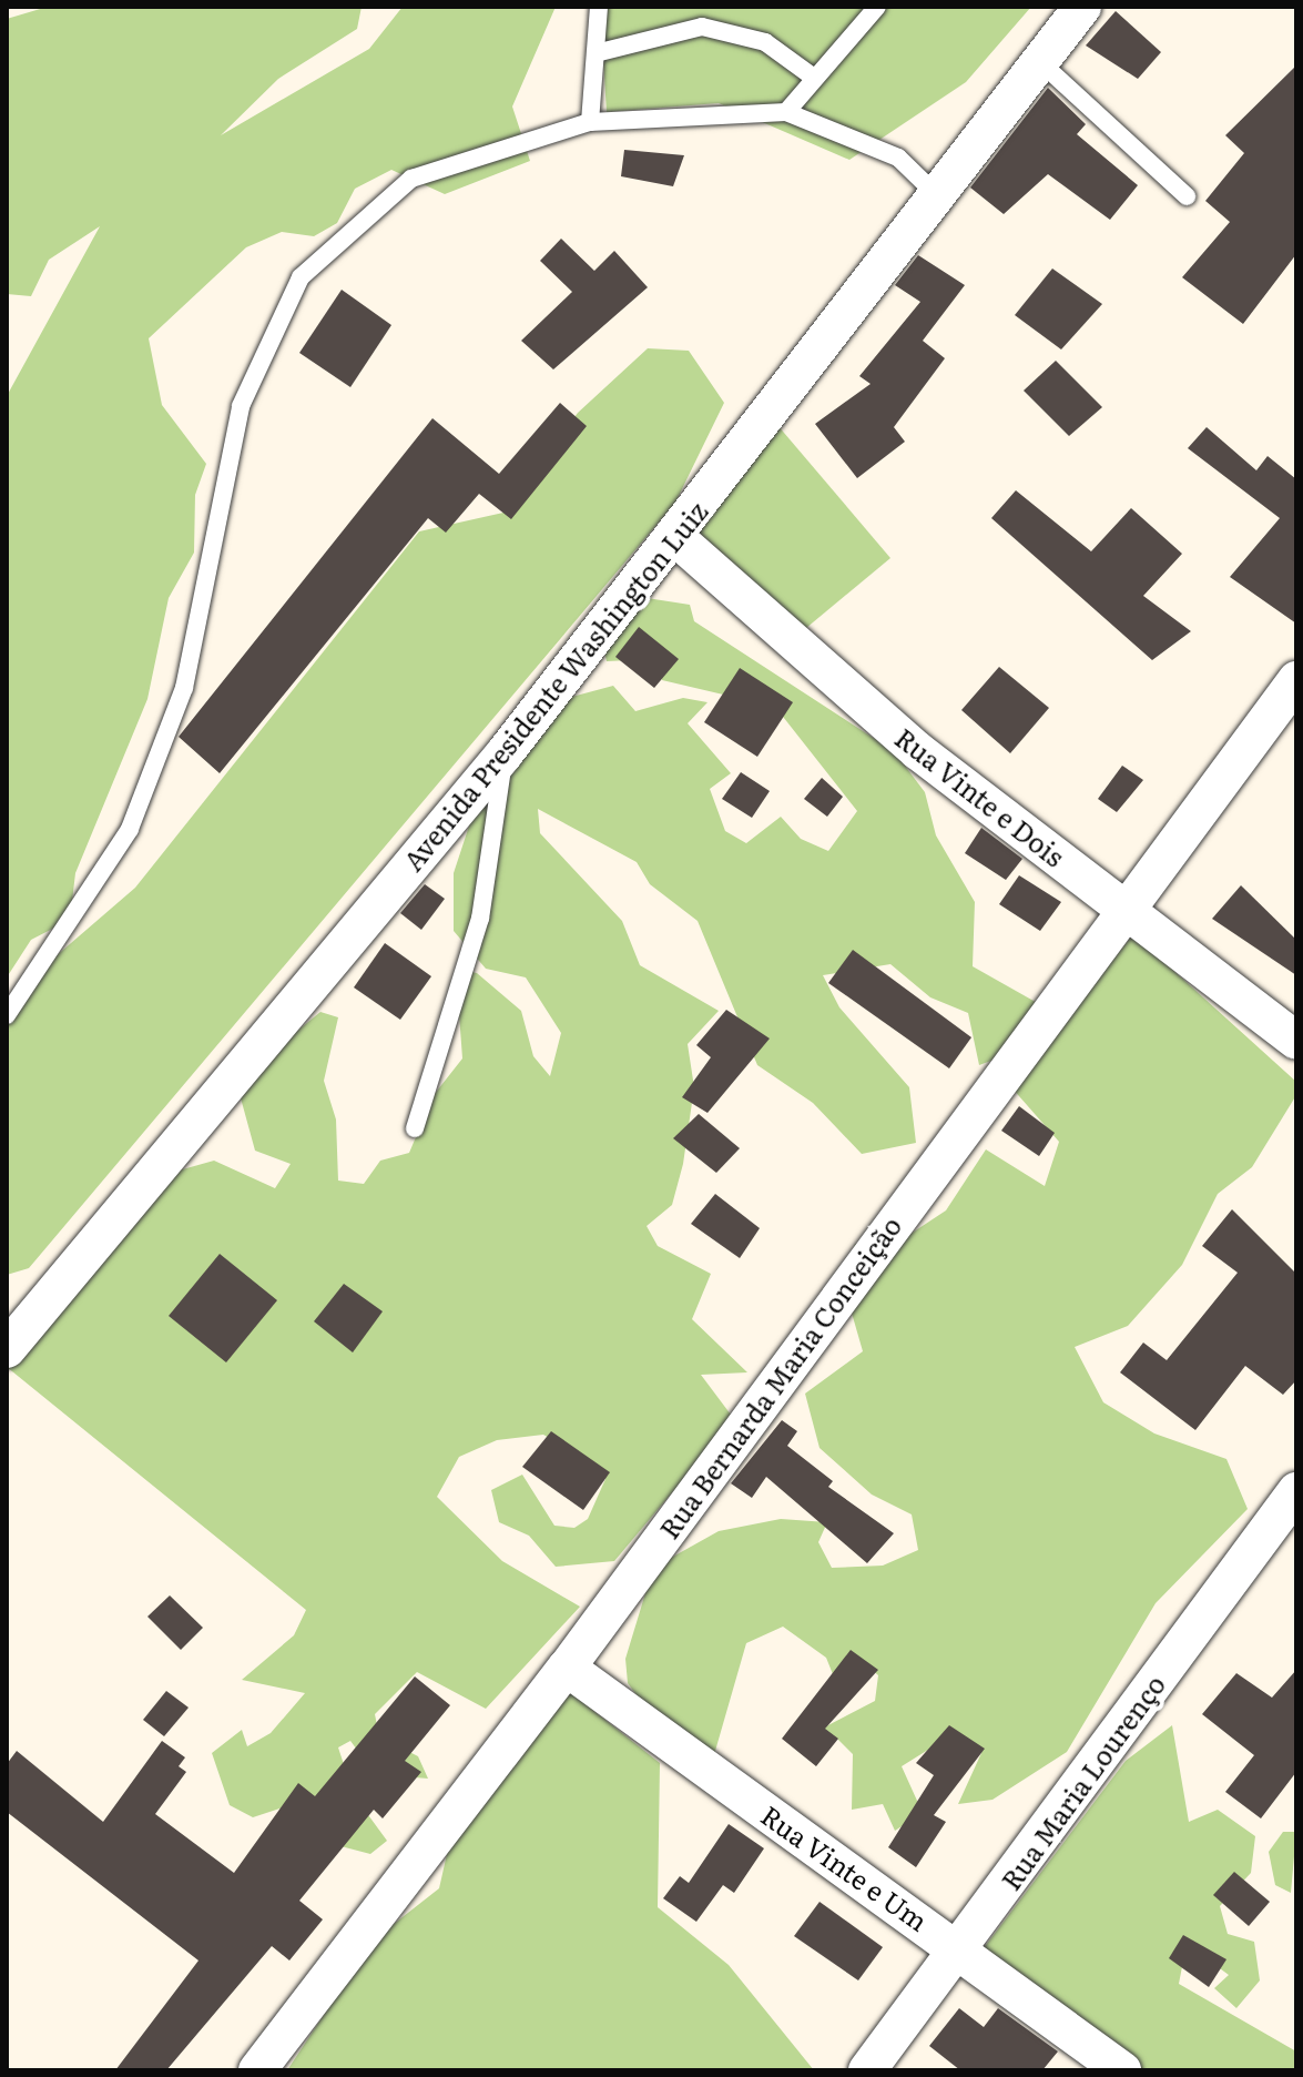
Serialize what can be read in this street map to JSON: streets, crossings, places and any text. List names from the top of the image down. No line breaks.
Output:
{"streets":{"street":["Avenida Presidente Washington Luiz","Rua Vinte e Dois","Rua Bernarda Maria Conceição","Rua Maria Lourenço","Rua Vinte e Um"]},"crossings":[["Avenida Presidente Washington Luiz","Rua Vinte e Dois"],["Rua Vinte e Dois","Rua Bernarda Maria Conceição"],["Rua Bernarda Maria Conceição","Rua Vinte e Um"],["Rua Maria Lourenço","Rua Vinte e Um"]]}
